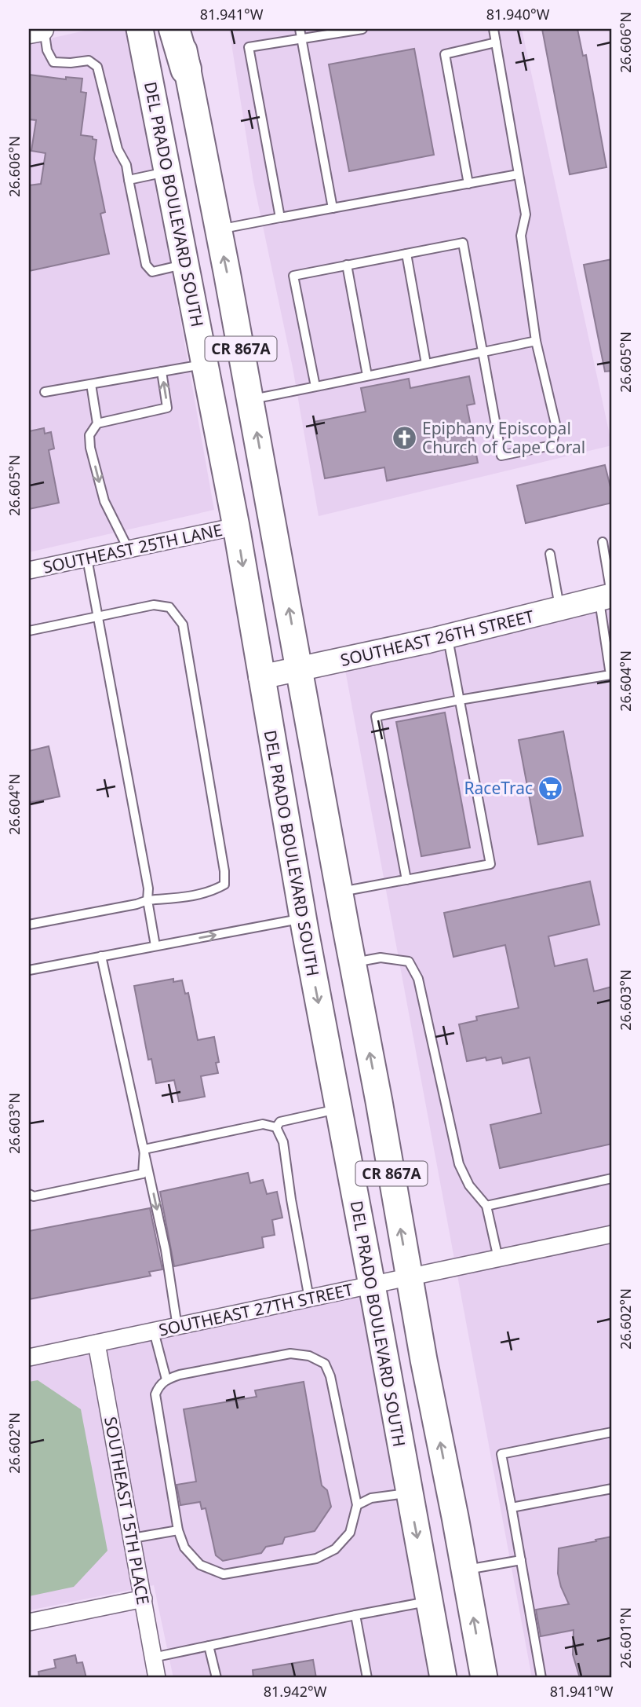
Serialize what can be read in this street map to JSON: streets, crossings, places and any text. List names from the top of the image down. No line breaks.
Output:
{"streets":{"main road":["DEL PRADO BOULEVARD SOUTH","CR 867A"],"street":["SOUTHEAST 25TH LANE","SOUTHEAST 26TH STREET","SOUTHEAST 27TH STREET","SOUTHEAST 15TH PLACE"]},"crossings":[["DEL PRADO BOULEVARD SOUTH","SOUTHEAST 25TH LANE"],["DEL PRADO BOULEVARD SOUTH","SOUTHEAST 26TH STREET"],["DEL PRADO BOULEVARD SOUTH","SOUTHEAST 27TH STREET"],["CR 867A","SOUTHEAST 26TH STREET"],["CR 867A","SOUTHEAST 27TH STREET"],["SOUTHEAST 27TH STREET","SOUTHEAST 15TH PLACE"]],"places":{"church":["Epiphany Episcopal Church of Cape Coral"],"supermarket":["RaceTrac"]},"coordinates":["81.941°W","81.940°W","26.606°N","26.605°N","26.604°N","26.603°N","26.602°N","26.601°N","81.942°W"]}
